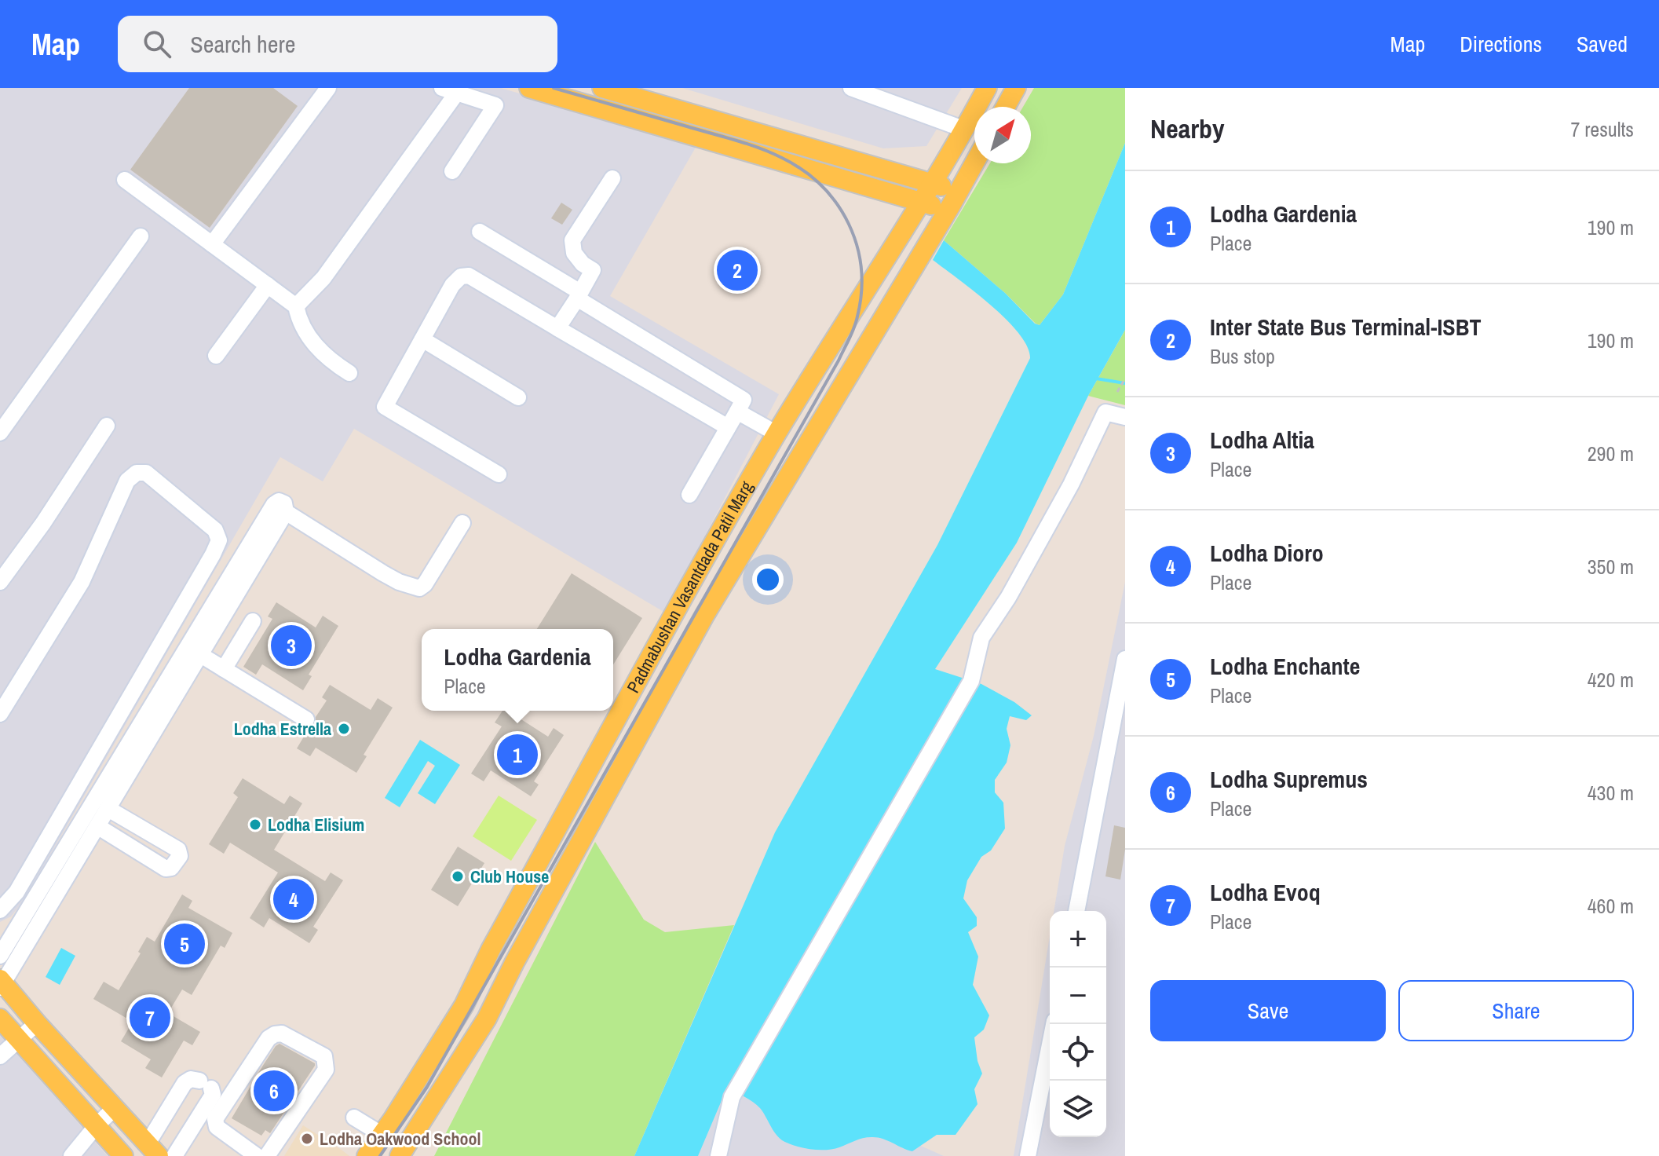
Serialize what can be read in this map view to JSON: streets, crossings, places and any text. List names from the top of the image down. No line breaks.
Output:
{"streets":{"main road":["Padmabushan Vasantdada Patil Marg"]},"places":["Lodha Estrella","Lodha Elisium","Club House","Lodha Oakwood School"],"north":"top right","page":{"header":"Map","search":"Search here","nav":["Map","Directions","Saved"],"heading":["Nearby","7 results"],"list":[{"mark":"1","name":"Lodha Gardenia","note":"Place","value":"190 m"},{"mark":"2","name":"Inter State Bus Terminal-ISBT","note":"Bus stop","value":"190 m"},{"mark":"3","name":"Lodha Altia","note":"Place","value":"290 m"},{"mark":"4","name":"Lodha Dioro","note":"Place","value":"350 m"},{"mark":"5","name":"Lodha Enchante","note":"Place","value":"420 m"},{"mark":"6","name":"Lodha Supremus","note":"Place","value":"430 m"},{"mark":"7","name":"Lodha Evoq","note":"Place","value":"460 m"}],"pins":["2","3","1","4","5","7","6"],"popup":["Lodha Gardenia","Place"],"map_buttons":["+","−"],"buttons":["Save","Share"]}}
